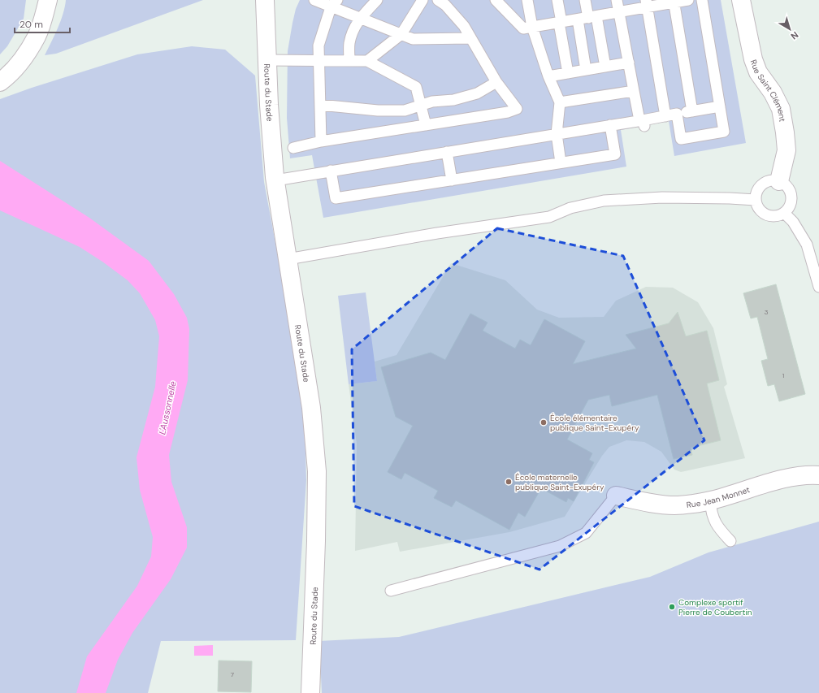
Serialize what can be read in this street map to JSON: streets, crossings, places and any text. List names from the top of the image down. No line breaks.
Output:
{"streets":{"main road":["Rue Saint Clément","Route du Stade","Rue Jean Monnet"]},"water":["L'Aussonnelle"],"places":["École élémentaire publique Saint-Exupéry","École maternelle publique Saint-Exupéry","Complexe sportif Pierre de Coubertin"],"house_numbers":["3","1","7"],"scale_bar":"20 m","north":"bottom right"}
